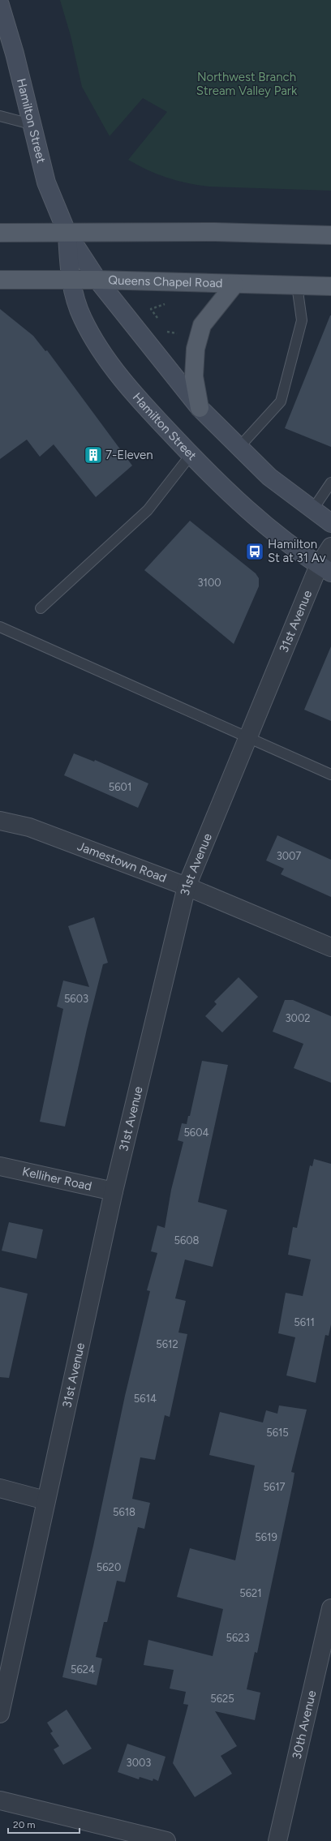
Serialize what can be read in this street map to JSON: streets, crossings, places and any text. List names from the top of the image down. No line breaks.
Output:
{"streets":{"main road":["Hamilton Street","Queens Chapel Road"],"street":["31st Avenue","Jamestown Road","Kelliher Road","30th Avenue"]},"crossings":[["Hamilton Street","Queens Chapel Road"],["Hamilton Street","31st Avenue"],["31st Avenue","Jamestown Road"],["31st Avenue","Kelliher Road"]],"parks":["Northwest Branch Stream Valley Park"],"places":{"building":["7-Eleven"],"bus stop":["Hamilton St at 31 Av"]},"house_numbers":["3100","5601","3007","5603","3002","5604","5608","5611","5612","5614","5615","5617","5618","5619","5620","5621","5623","5624","5625","3003"],"scale_bar":"20 m"}
